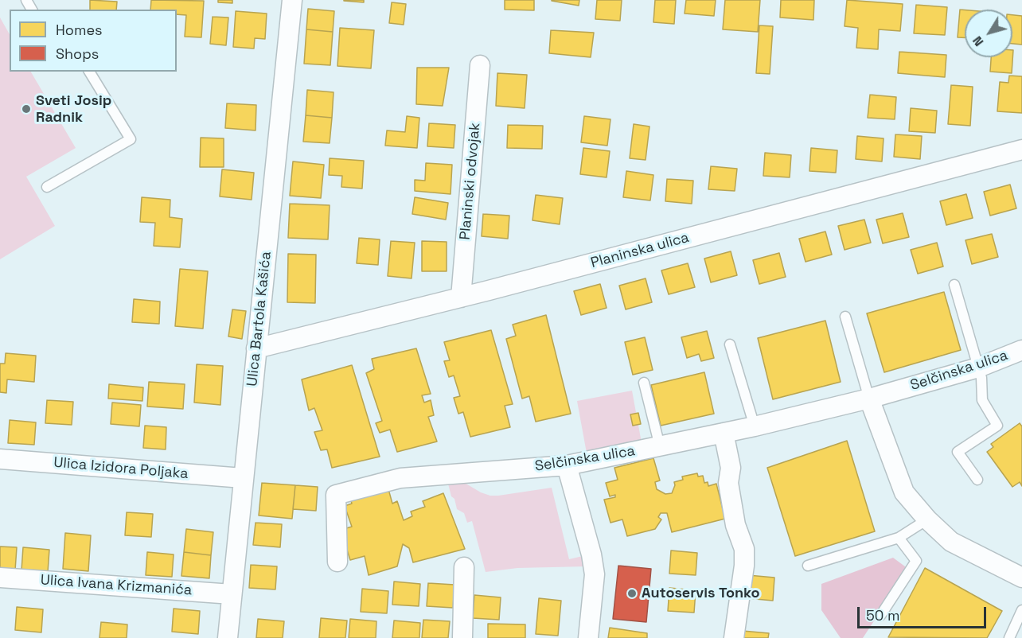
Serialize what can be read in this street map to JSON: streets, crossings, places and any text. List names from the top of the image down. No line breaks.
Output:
{"streets":{"street":["Planinski odvojak","Planinska ulica","Ulica Bartola Kašića","Selčinska ulica","Ulica Izidora Poljaka","Ulica Ivana Krizmanića"]},"crossings":[["Planinski odvojak","Planinska ulica"],["Planinska ulica","Ulica Bartola Kašića"],["Ulica Bartola Kašića","Ulica Izidora Poljaka"],["Ulica Bartola Kašića","Ulica Ivana Krizmanića"]],"places":["Sveti Josip Radnik","Autoservis Tonko"],"legend":["Homes","Shops"],"scale_bar":"50 m","north":"bottom left"}
